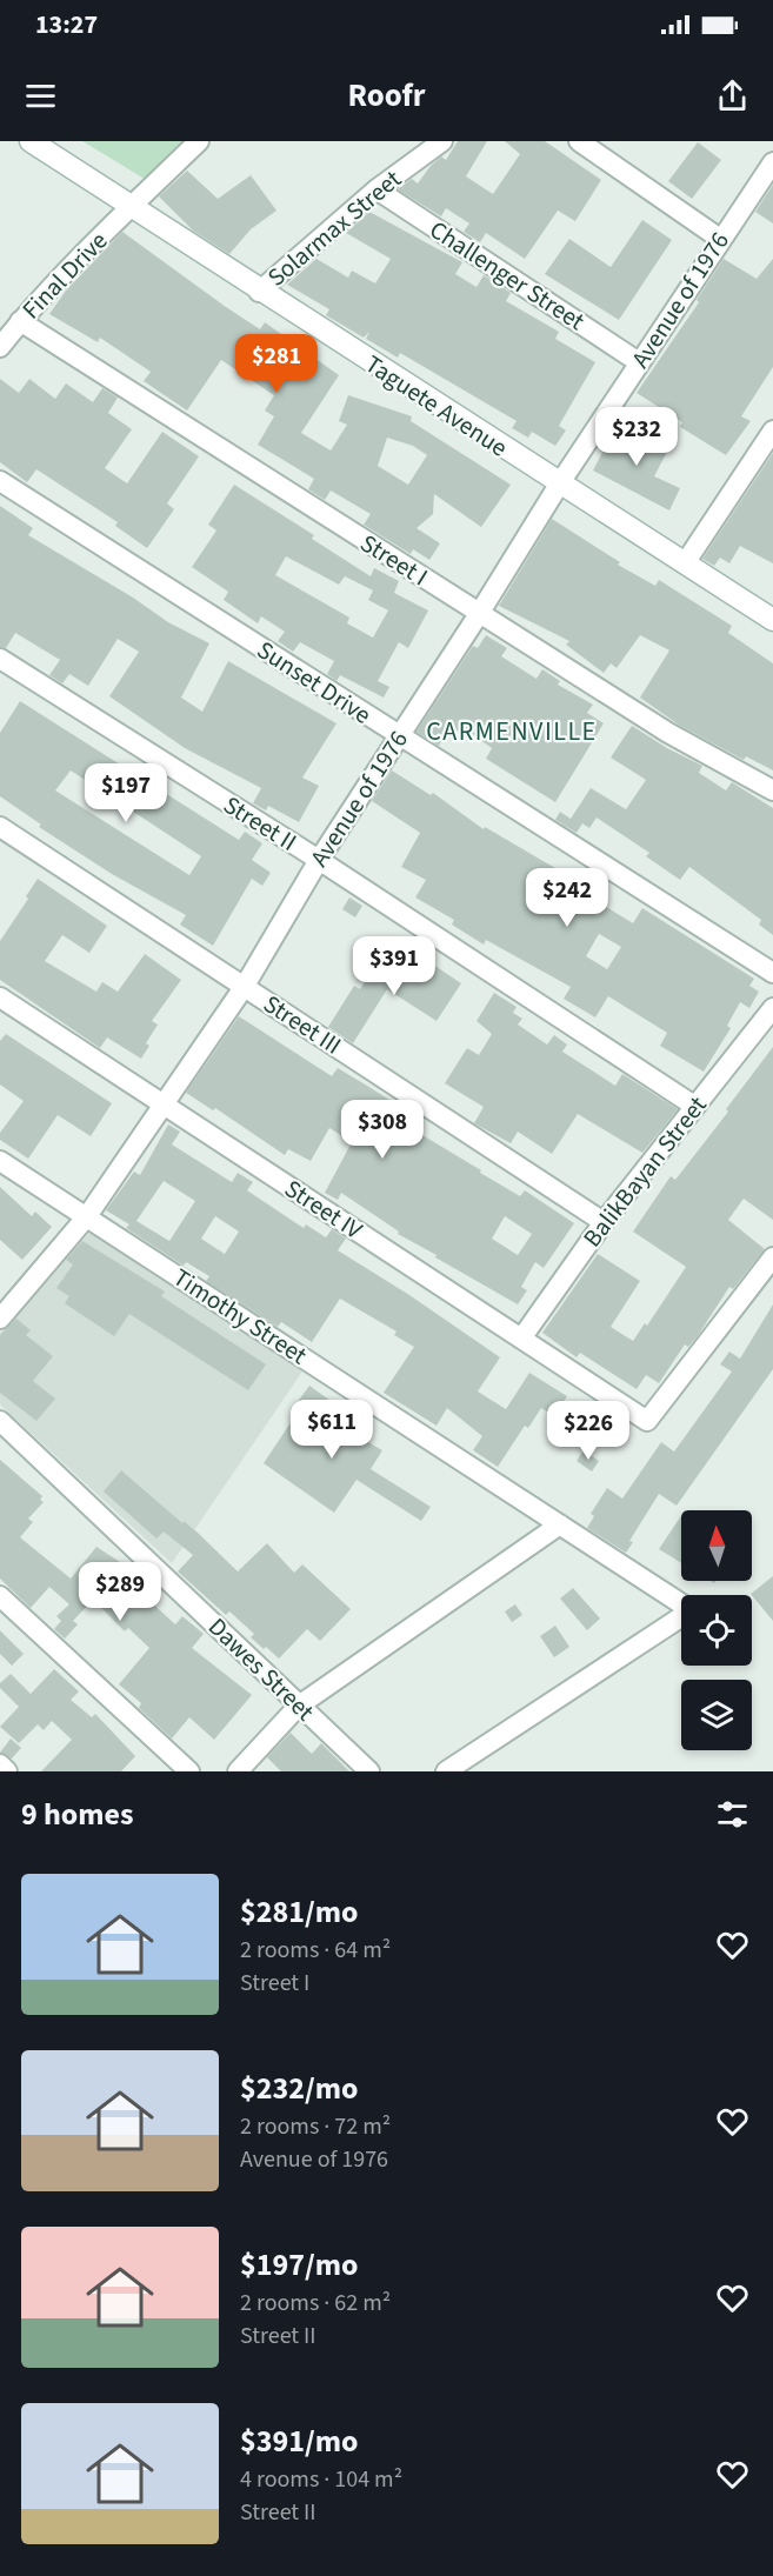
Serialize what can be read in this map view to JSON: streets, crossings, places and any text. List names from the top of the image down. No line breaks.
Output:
{"streets":{"street":["Solarmax Street","Final Drive","Challenger Street","Avenue of 1976","Taguete Avenue","Street I","Sunset Drive","Street II","Street III","BalikBayan Street","Street IV","Timothy Street","Dawes Street"]},"crossings":[["Solarmax Street","Challenger Street"],["Solarmax Street","Taguete Avenue"],["Final Drive","Taguete Avenue"],["Final Drive","Street I"],["Challenger Street","Avenue of 1976"],["Avenue of 1976","Taguete Avenue"],["Avenue of 1976","Street I"],["Avenue of 1976","Sunset Drive"],["Avenue of 1976","Street II"],["Avenue of 1976","Street III"],["Avenue of 1976","Street IV"],["Avenue of 1976","Timothy Street"],["Street II","BalikBayan Street"],["Street III","BalikBayan Street"],["BalikBayan Street","Street IV"]],"districts":["CARMENVILLE"],"north":"top","page":{"status":"13:27","header":"Roofr","price":["$281","$232","$197","$242","$391","$308","$611","$226","$289"],"heading":"9 homes","list":[{"name":"$281/mo","note":"2 rooms · 64 m² · Street I"},{"name":"$232/mo","note":"2 rooms · 72 m² · Avenue of 1976"},{"name":"$197/mo","note":"2 rooms · 62 m² · Street II"},{"name":"$391/mo","note":"4 rooms · 104 m² · Street II"}]}}
